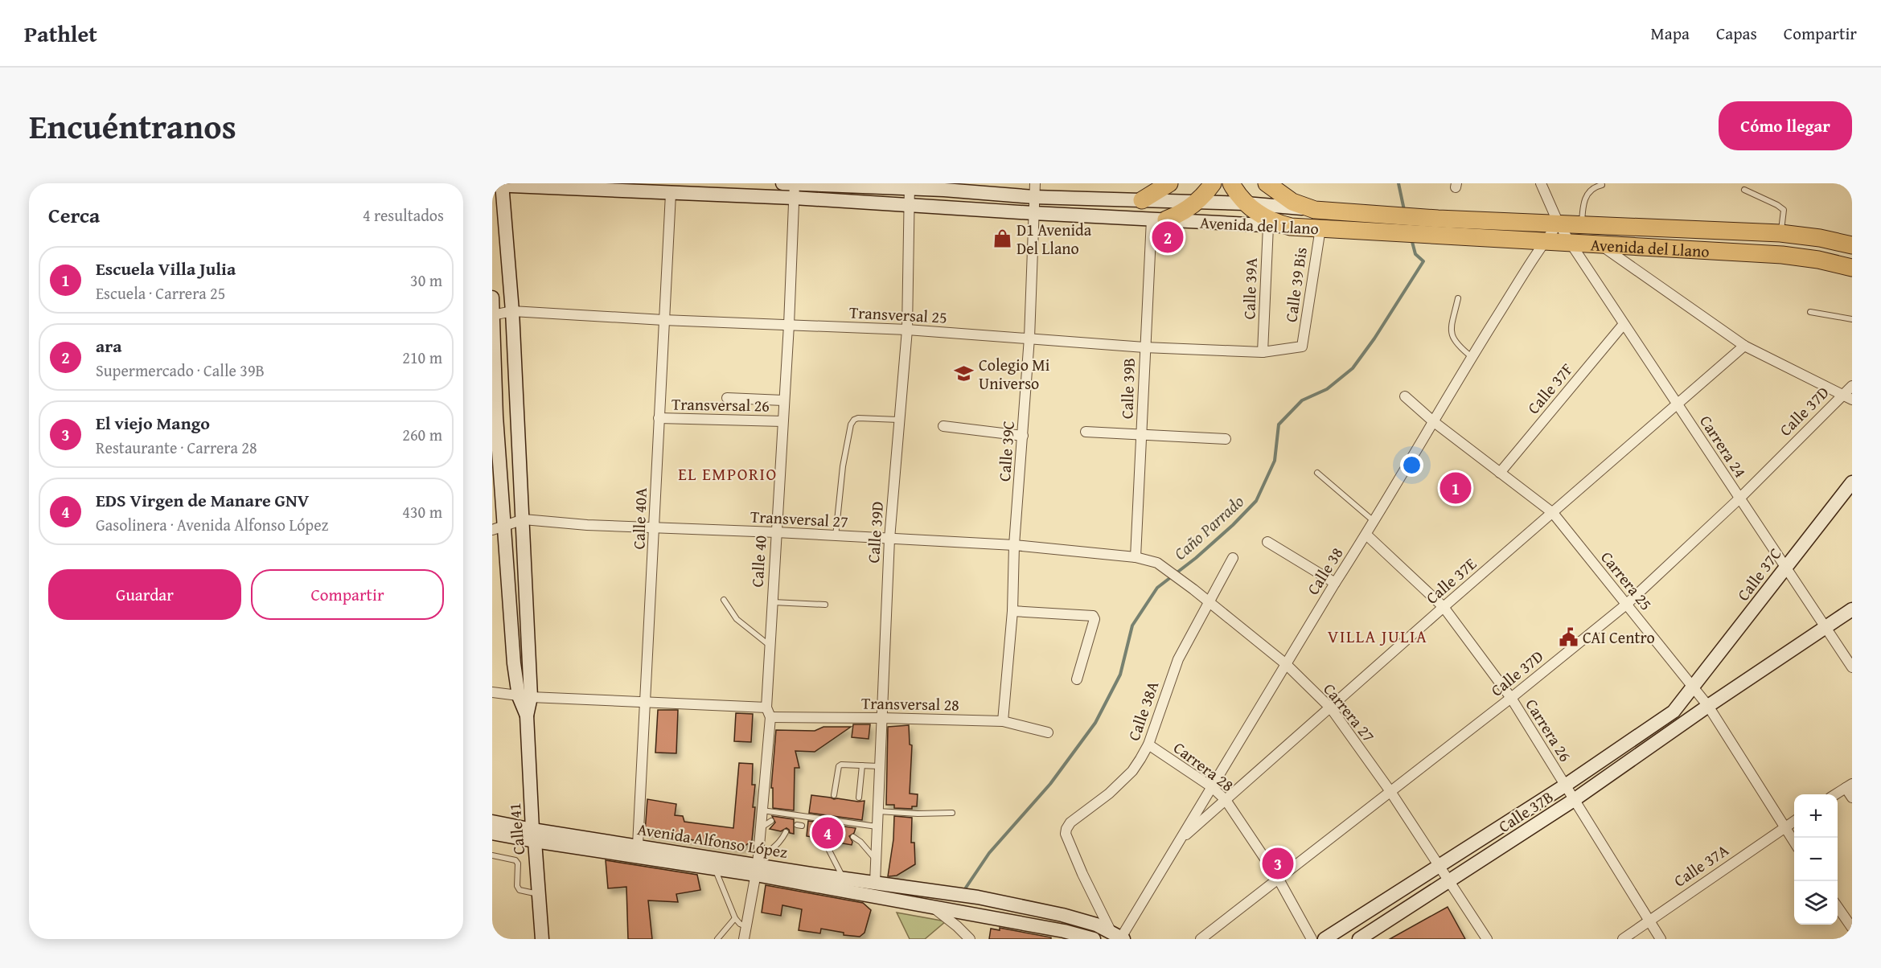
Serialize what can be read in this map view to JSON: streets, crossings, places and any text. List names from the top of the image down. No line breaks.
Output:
{"streets":{"highway":["Avenida del Llano"],"street":["Calle 39 Bis","Calle 39A","Transversal 25","Calle 39B","Calle 37F","Transversal 26","Calle 37D","Carrera 24","Calle 39C","Calle 40A","Transversal 27","Calle 39D","Calle 40","Calle 38","Calle 37C","Calle 37E","Carrera 25","Transversal 28","Calle 38A","Carrera 27","Carrera 26","Carrera 28","Calle 37B","Calle 41","Avenida Alfonso López","Calle 37A"]},"crossings":[["Avenida del Llano","Calle 39 Bis"],["Avenida del Llano","Calle 39A"],["Avenida del Llano","Calle 39B"],["Avenida del Llano","Carrera 24"],["Avenida del Llano","Calle 39C"],["Avenida del Llano","Calle 40A"],["Avenida del Llano","Calle 39D"],["Avenida del Llano","Calle 40"],["Avenida del Llano","Calle 38"],["Avenida del Llano","Calle 41"],["Calle 39 Bis","Transversal 25"],["Calle 39A","Transversal 25"],["Transversal 25","Calle 39B"],["Transversal 25","Calle 39C"],["Transversal 25","Calle 40A"],["Transversal 25","Calle 39D"],["Transversal 25","Calle 40"],["Transversal 25","Calle 41"],["Calle 39B","Transversal 27"],["Calle 39B","Carrera 27"],["Calle 37F","Carrera 24"],["Calle 37F","Carrera 25"],["Transversal 26","Calle 40A"],["Transversal 26","Calle 40"],["Calle 37D","Carrera 24"],["Calle 37D","Carrera 25"],["Calle 37D","Carrera 27"],["Calle 37D","Carrera 26"],["Calle 37D","Carrera 28"],["Carrera 24","Calle 38"],["Carrera 24","Calle 37C"],["Carrera 24","Calle 37E"],["Carrera 24","Calle 37B"],["Calle 39C","Transversal 27"],["Calle 39C","Transversal 28"],["Calle 40A","Transversal 27"],["Calle 40A","Avenida Alfonso López"],["Transversal 27","Calle 39D"],["Transversal 27","Calle 40"],["Transversal 27","Carrera 27"],["Transversal 27","Calle 41"],["Calle 39D","Transversal 28"],["Calle 39D","Avenida Alfonso López"],["Calle 40","Transversal 28"],["Calle 40","Avenida Alfonso López"],["Calle 38","Calle 37E"],["Calle 38","Carrera 25"],["Calle 38","Calle 38A"],["Calle 38","Carrera 27"],["Calle 38","Carrera 26"],["Calle 38","Carrera 28"],["Calle 38","Avenida Alfonso López"],["Calle 37C","Carrera 25"],["Calle 37C","Calle 37B"],["Calle 37E","Carrera 25"],["Calle 37E","Carrera 27"],["Calle 37E","Carrera 26"],["Calle 37E","Carrera 28"],["Carrera 25","Calle 37B"],["Carrera 25","Calle 37A"],["Calle 38A","Carrera 27"],["Calle 38A","Carrera 28"],["Calle 38A","Avenida Alfonso López"],["Carrera 27","Calle 37B"],["Carrera 26","Calle 37B"],["Carrera 26","Calle 37A"],["Calle 41","Avenida Alfonso López"]],"districts":["EL EMPORIO","VILLA JULIA"],"water":["Caño Parrado"],"places":{"shop":["D1 Avenida Del Llano"],"school or university":["Colegio Mi Universo"],"public building":["CAI Centro"]},"page":{"header":"Pathlet","nav":["Mapa","Capas","Compartir"],"title":"Encuéntranos","buttons":["Cómo llegar",["Guardar","Compartir"]],"heading":["Cerca","4 resultados"],"pins":["2","1","4","3"],"list":[{"mark":"1","name":"Escuela Villa Julia","note":"Escuela · Carrera 25","value":"30 m"},{"mark":"2","name":"ara","note":"Supermercado · Calle 39B","value":"210 m"},{"mark":"3","name":"El viejo Mango","note":"Restaurante · Carrera 28","value":"260 m"},{"mark":"4","name":"EDS Virgen de Manare GNV","note":"Gasolinera · Avenida Alfonso López","value":"430 m"}],"map_buttons":["+","−"]}}
